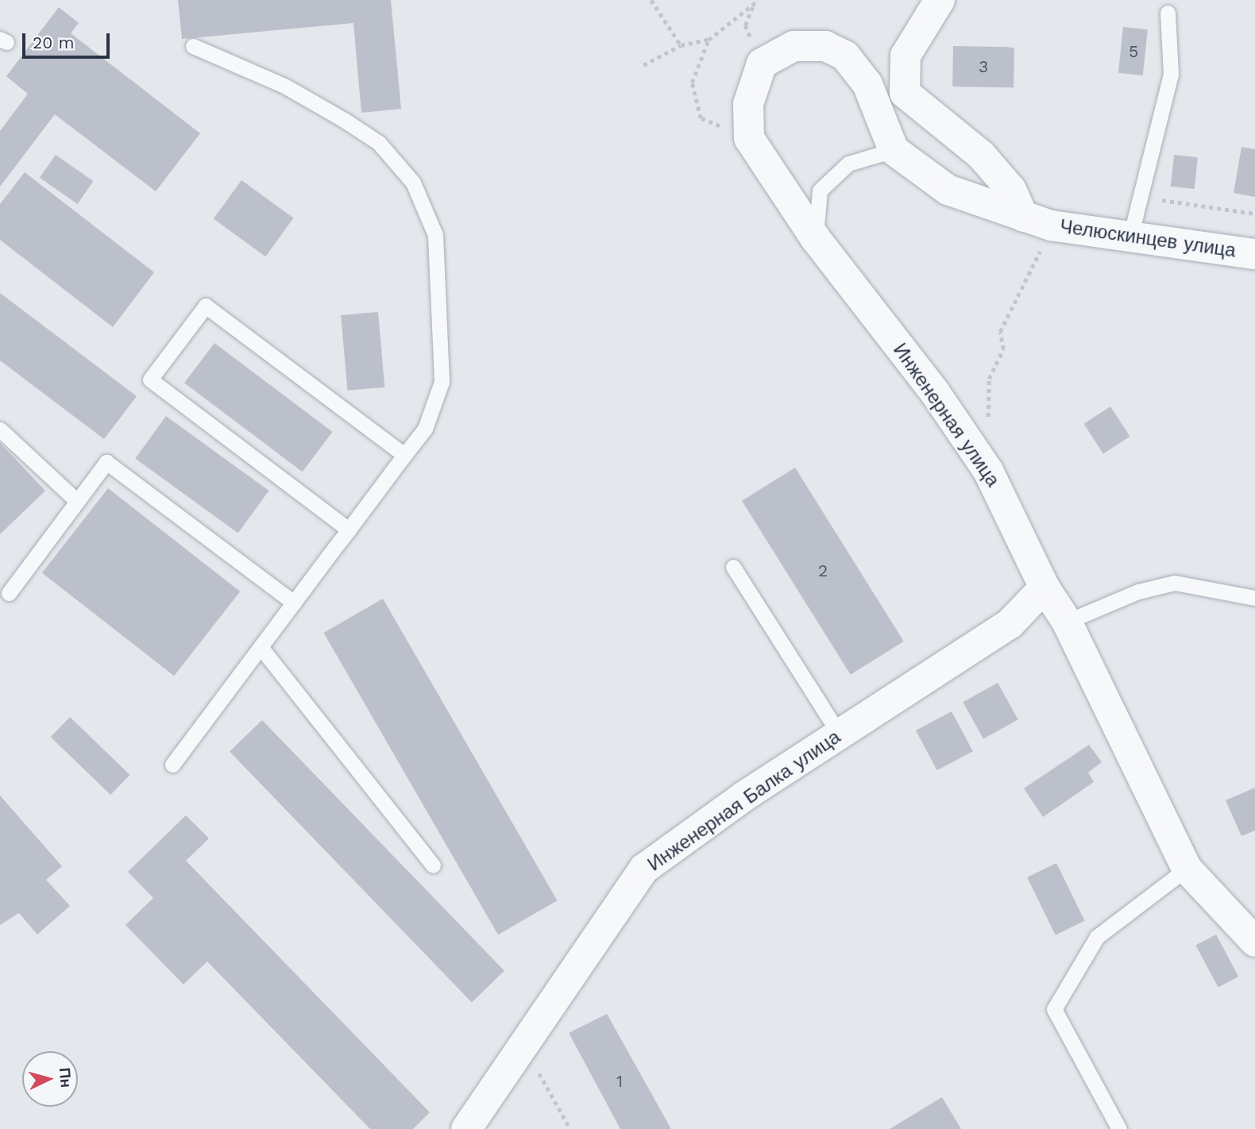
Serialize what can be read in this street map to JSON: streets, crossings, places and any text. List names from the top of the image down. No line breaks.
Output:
{"streets":{"street":["Челюскинцев улица","Инженерная улица","Инженерная Балка улица"]},"crossings":[["Инженерная улица","Инженерная Балка улица"]],"house_numbers":["5","3","2","1"],"scale_bar":"20 m","north":"right"}
